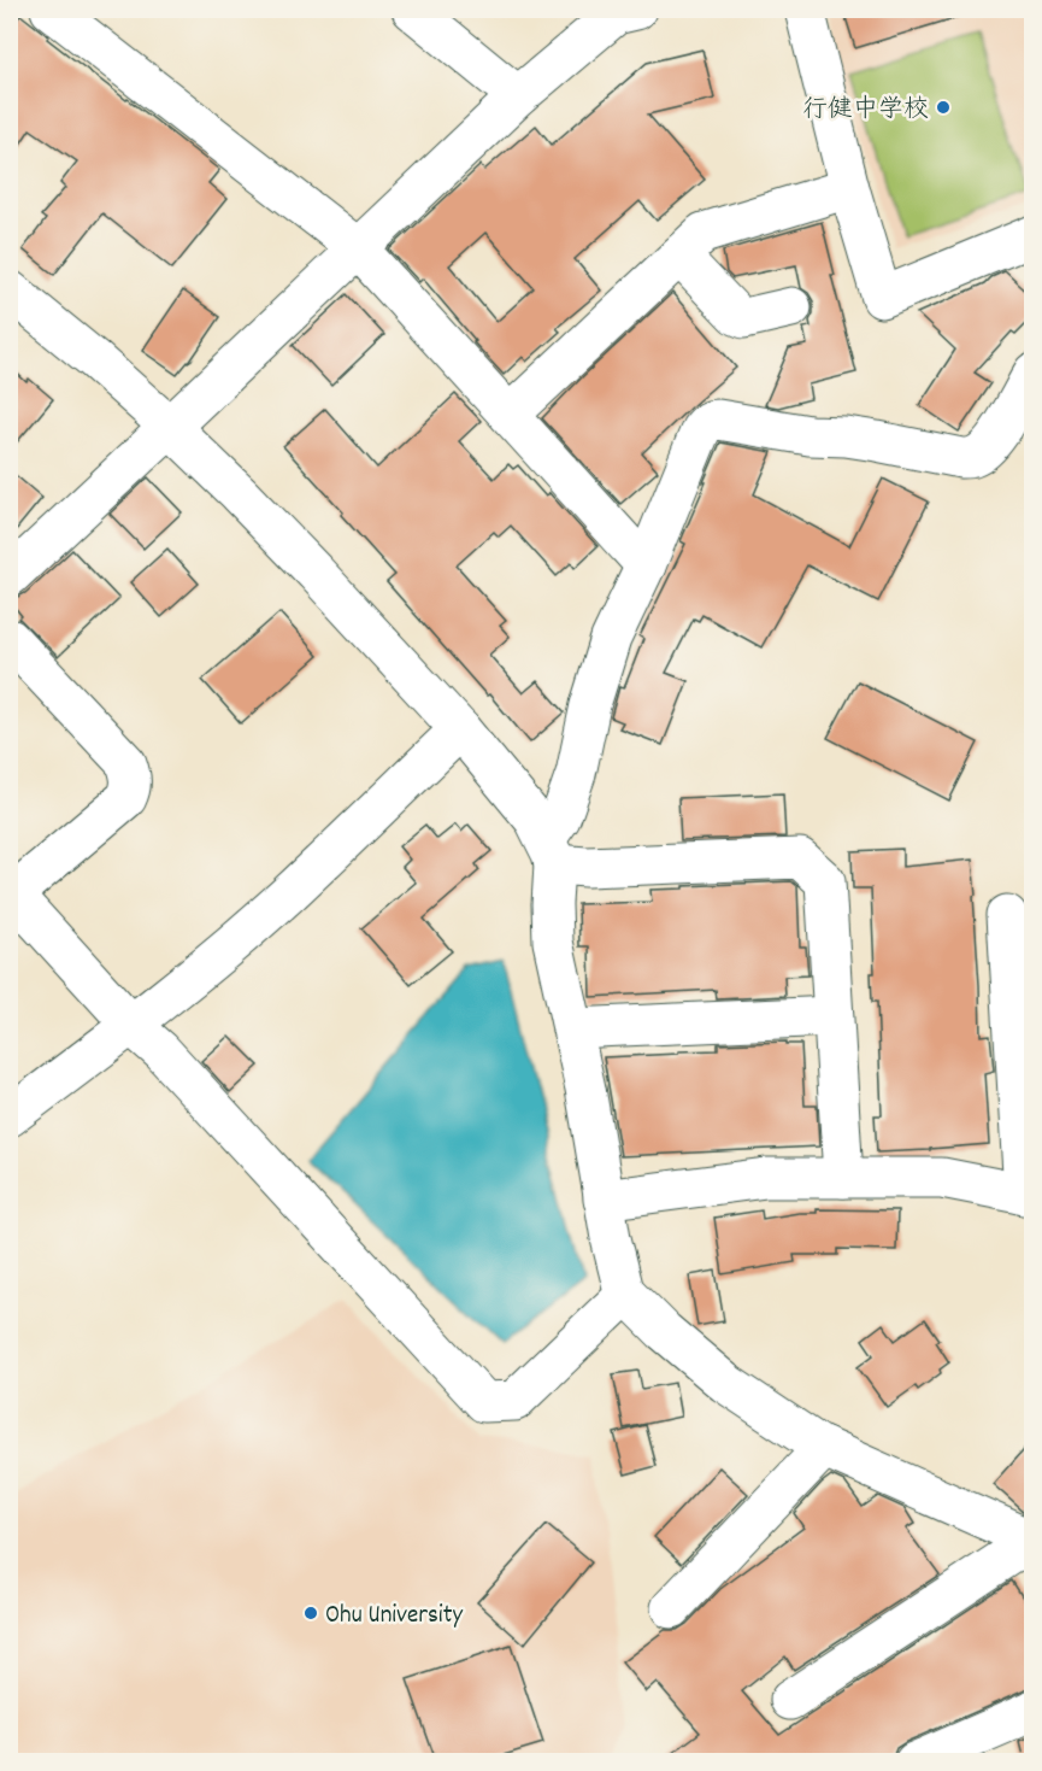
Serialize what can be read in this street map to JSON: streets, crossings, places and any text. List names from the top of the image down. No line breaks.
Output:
{"places":["行健中学校","Ohu University"]}
